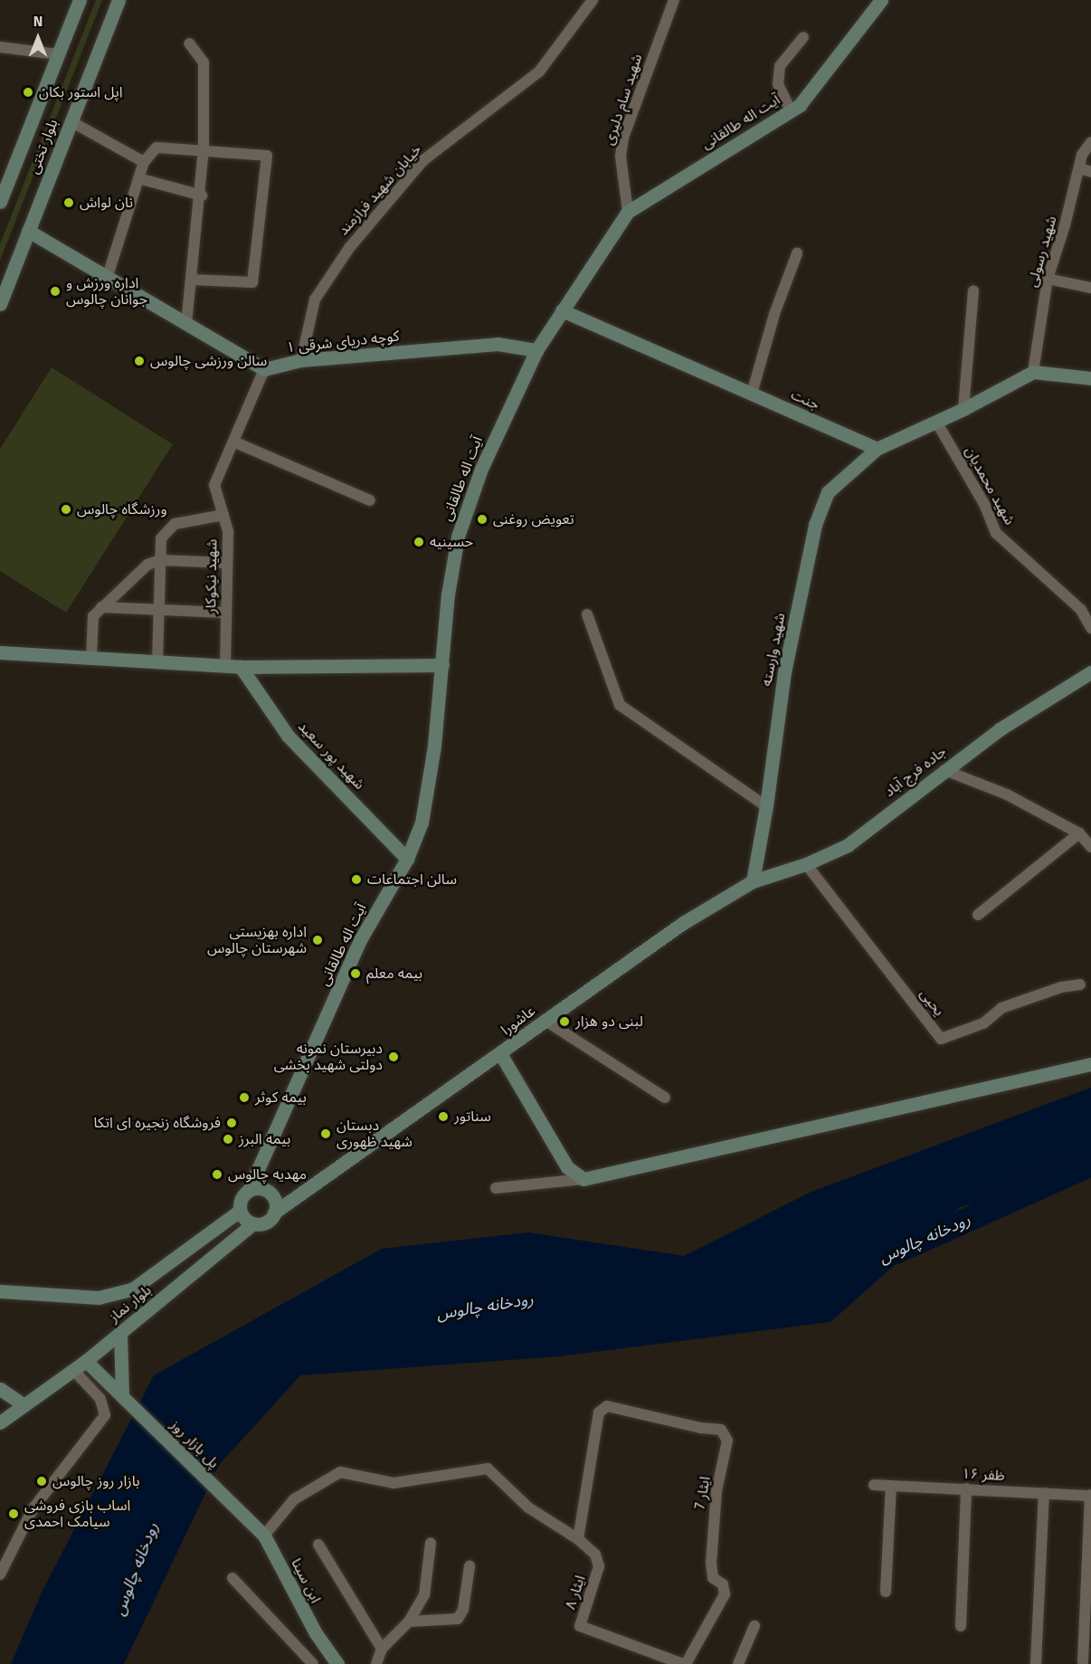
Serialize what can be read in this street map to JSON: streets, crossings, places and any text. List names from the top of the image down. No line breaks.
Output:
{"streets":{"street":["شهید سام دلیری","آیت اله طالقانی","بلوار تختی","خیابان شهید فرازمند","شهید رسولی","کوچه دریای شرقی ۱","جنت","شهید محمدیان","شهید نیکوکار","شهید وارسته","شهید پور سعید","جاده فرج آباد","یحیی","عاشورا","بلوار نماز","پل بازار روز","ظفر ۱۶","ایثار 7","ابن سینا","ایثار ۸"]},"crossings":[["شهید سام دلیری","آیت اله طالقانی"],["آیت اله طالقانی","کوچه دریای شرقی ۱"],["آیت اله طالقانی","جنت"],["آیت اله طالقانی","شهید پور سعید"],["آیت اله طالقانی","عاشورا"],["آیت اله طالقانی","بلوار نماز"],["خیابان شهید فرازمند","کوچه دریای شرقی ۱"],["کوچه دریای شرقی ۱","شهید نیکوکار"],["جنت","شهید وارسته"],["شهید وارسته","جاده فرج آباد"],["شهید وارسته","عاشورا"],["جاده فرج آباد","یحیی"],["جاده فرج آباد","عاشورا"],["عاشورا","بلوار نماز"],["پل بازار روز","ابن سینا"],["ایثار 7","ایثار ۸"]],"water":["رودخانه چالوس"],"places":["اپل استور بکان","نان لواش","اداره ورزش و جوانان چالوس","سالن ورزشی چالوس","ورزشگاه چالوس","تعویض روغنی","حسینیه","سالن اجتماعات","اداره بهزیستی شهرستان چالوس","بیمه معلم","لبنی دو هزار","دبیرستان نمونه دولتی شهید بخشی","بیمه کوثر","سناتور","فروشگاه زنجیره ای اتکا","دبستان شهید ظهوری","بیمه البرز","مهدیه چالوس","بازار روز چالوس","اساب بازی فروشی سیامک احمدی"],"north":"top"}
